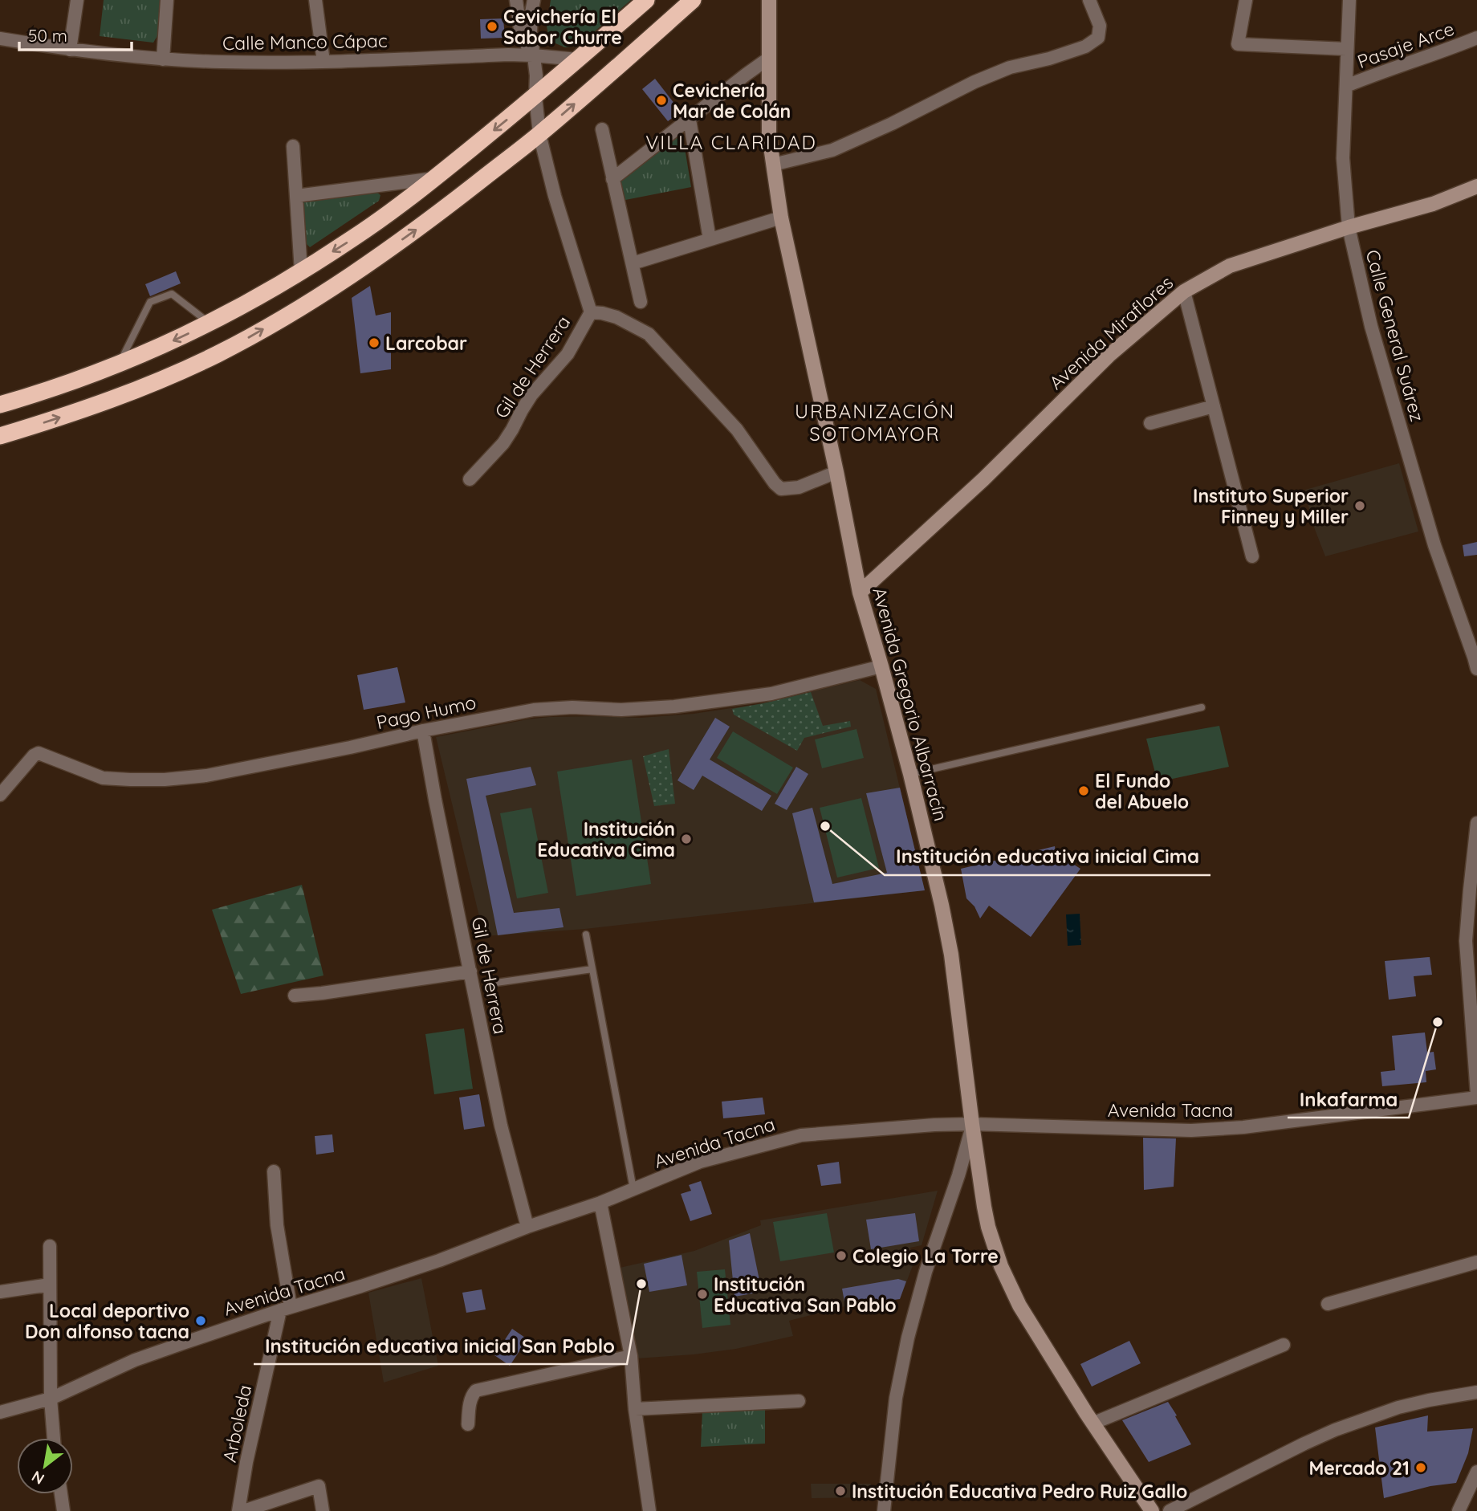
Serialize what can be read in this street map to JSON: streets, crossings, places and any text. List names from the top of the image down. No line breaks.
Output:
{"streets":{"street":["Calle Manco Cápac","Pasaje Arce","Avenida Miraflores","Calle General Suárez","Gil de Herrera","Avenida Gregorio Albarracín","Pago Humo","Avenida Tacna","Arboleda"]},"crossings":[["Calle Manco Cápac","Gil de Herrera"],["Pasaje Arce","Calle General Suárez"],["Avenida Miraflores","Calle General Suárez"],["Avenida Miraflores","Avenida Gregorio Albarracín"],["Gil de Herrera","Pago Humo"],["Gil de Herrera","Avenida Tacna"],["Avenida Gregorio Albarracín","Pago Humo"],["Avenida Gregorio Albarracín","Avenida Tacna"],["Avenida Tacna","Arboleda"]],"districts":["VILLA CLARIDAD","URBANIZACIÓN SOTOMAYOR"],"places":["Cevichería El Sabor Churre","Cevichería Mar de Colán","Larcobar","Instituto Superior Finney y Miller","El Fundo del Abuelo","Institución educativa inicial Cima","Institución Educativa Cima","Inkafarma","Colegio La Torre","Institución educativa inicial San Pablo","Institución Educativa San Pablo","Local deportivo Don alfonso tacna","Mercado 21","Institución Educativa Pedro Ruiz Gallo"],"scale_bar":"50 m","north":"bottom left"}
